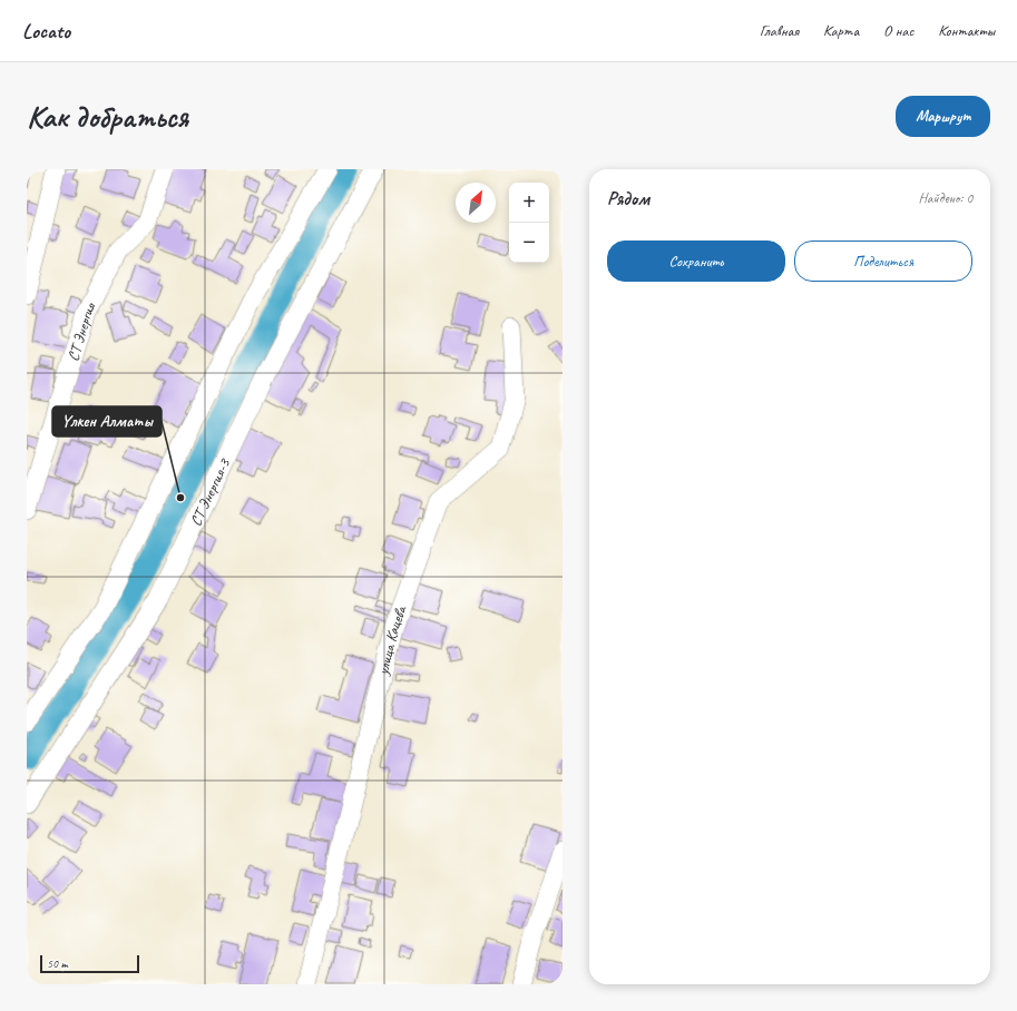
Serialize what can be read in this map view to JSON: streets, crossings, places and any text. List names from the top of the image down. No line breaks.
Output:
{"streets":{"street":["СТ Энергия","СТ Энергия-3","улица Кацева"]},"places":["Үлкен Алматы"],"scale_bar":"50 m","north":"top right","page":{"header":"Locato","nav":["Главная","Карта","О нас","Контакты"],"buttons":["Маршрут",["Сохранить","Поделиться"]],"title":"Как добраться","heading":["Рядом","Найдено: 0"],"map_buttons":["+","−"],"scale":"50 m"}}
